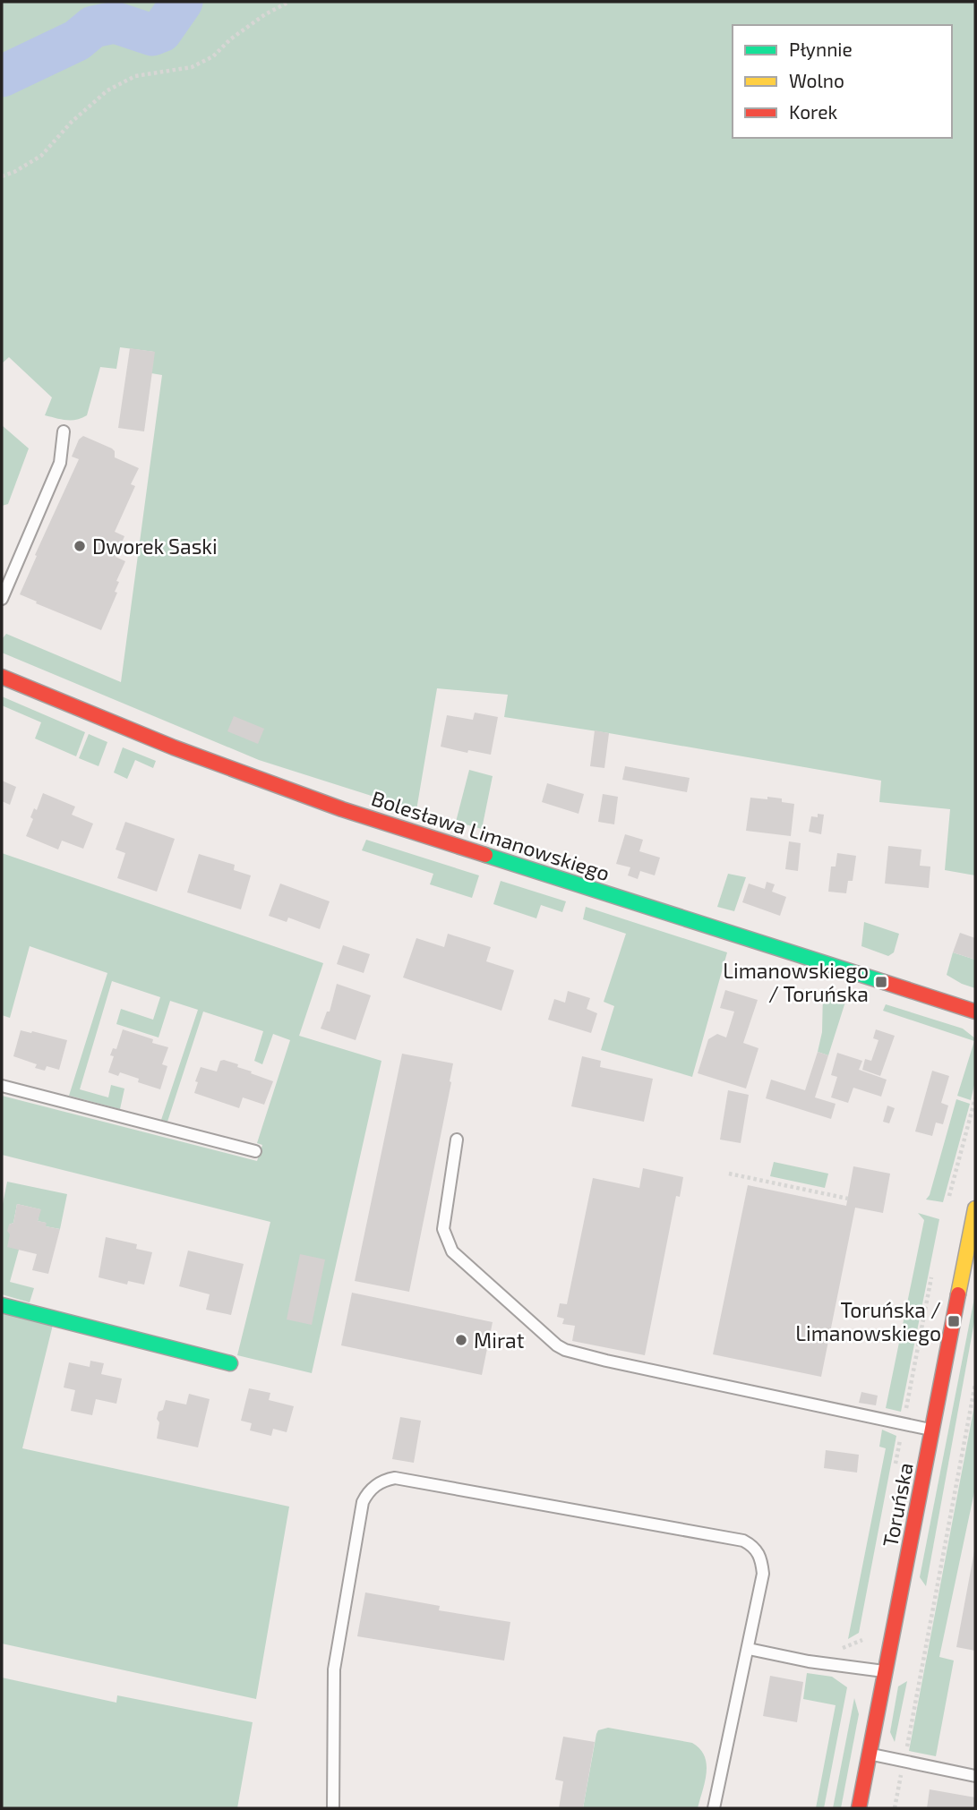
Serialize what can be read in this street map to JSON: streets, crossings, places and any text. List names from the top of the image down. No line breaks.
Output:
{"streets":{"street":["Bolesława Limanowskiego","Toruńska"]},"places":{"other":["Dworek Saski","Mirat"],"transit":["Limanowskiego / Toruńska","Toruńska / Limanowskiego"]},"legend":["Płynnie","Wolno","Korek"]}
